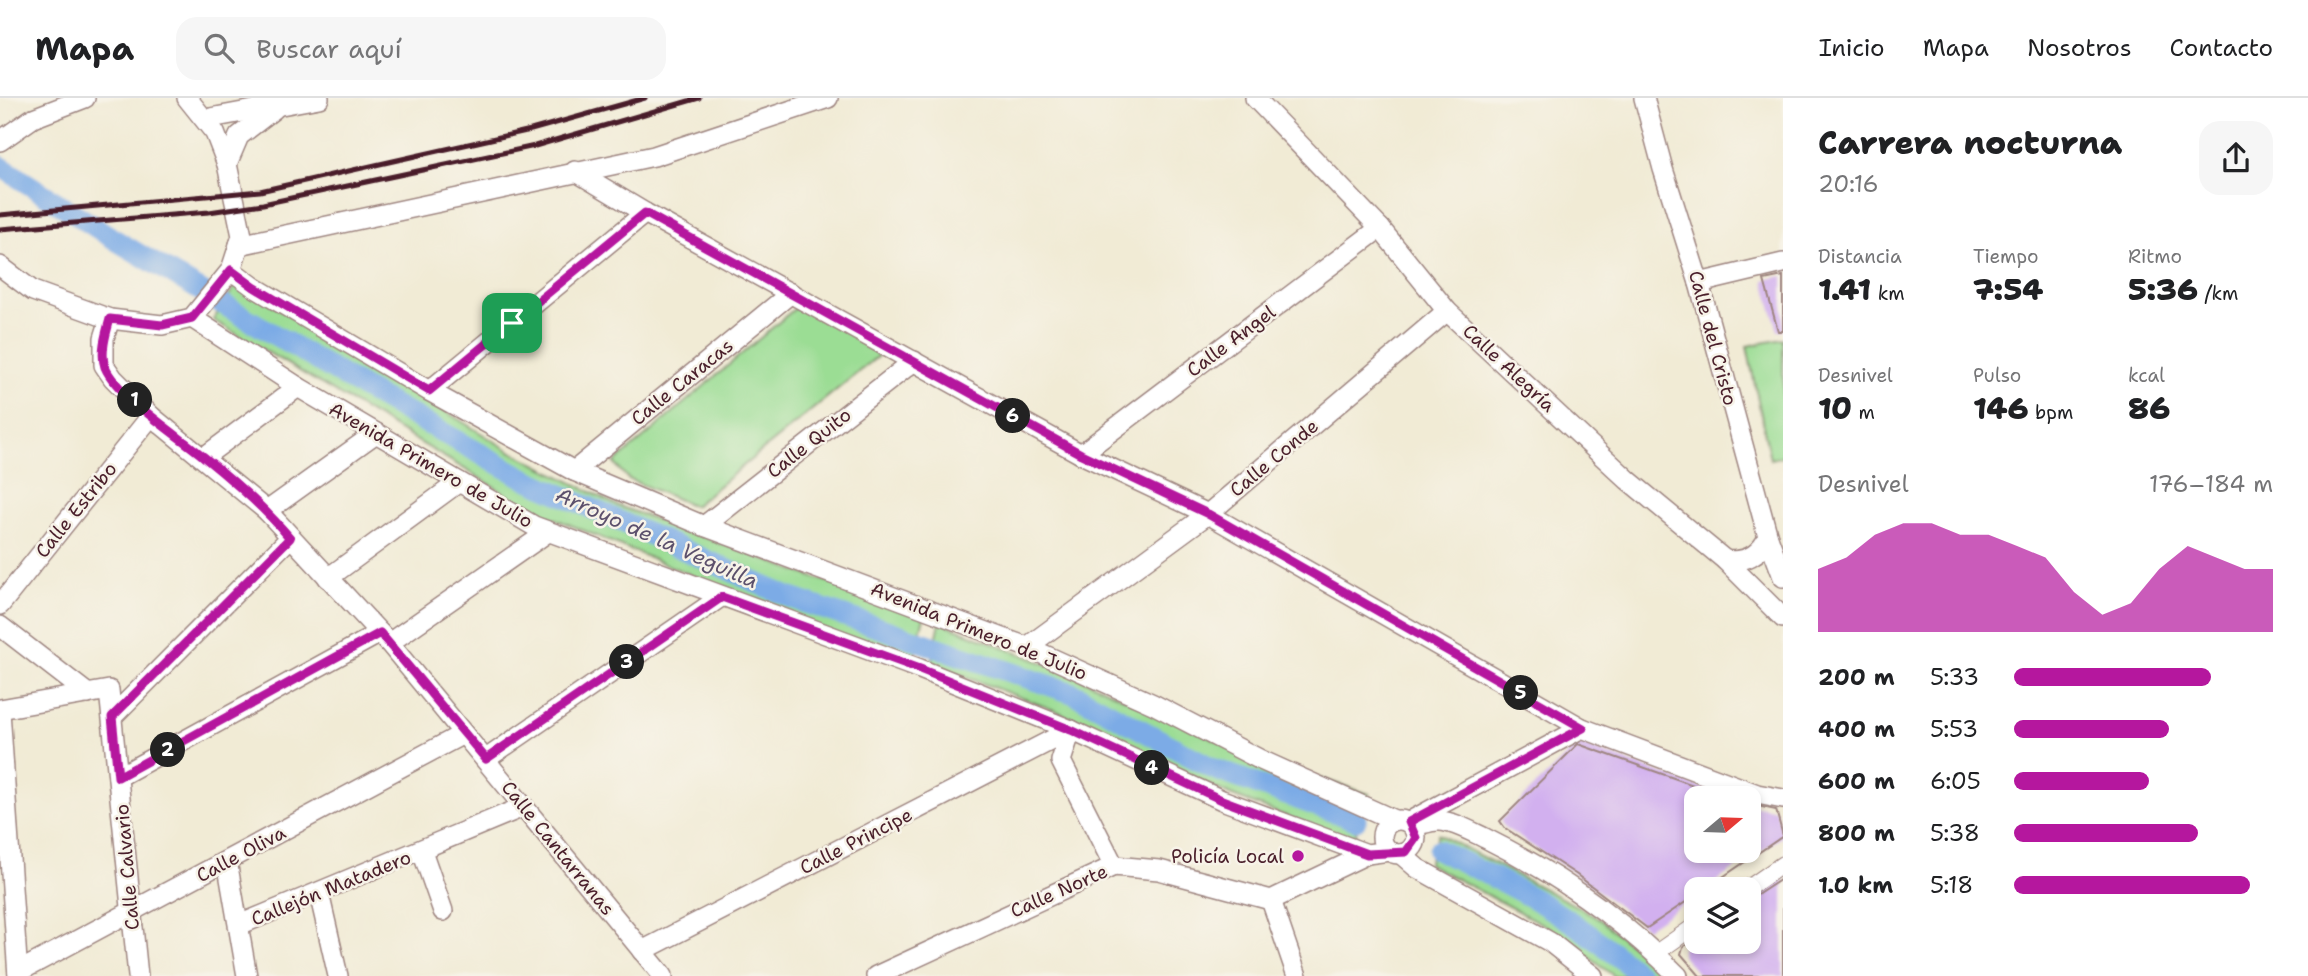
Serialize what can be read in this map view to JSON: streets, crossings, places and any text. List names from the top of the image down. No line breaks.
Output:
{"streets":{"street":["Calle del Cristo","Calle Angel","Calle Alegría","Calle Caracas","Calle Quito","Calle Conde","Avenida Primero de Julio","Calle Estribo","Calle Principe","Calle Cantarranas","Calle Oliva","Calle Calvario","Callejón Matadero","Calle Norte"]},"crossings":[["Calle Angel","Calle Alegría"],["Calle Alegría","Calle Conde"],["Calle Caracas","Avenida Primero de Julio"],["Calle Quito","Avenida Primero de Julio"],["Calle Conde","Avenida Primero de Julio"],["Avenida Primero de Julio","Calle Principe"],["Calle Estribo","Calle Cantarranas"],["Calle Principe","Calle Cantarranas"],["Calle Cantarranas","Calle Oliva"],["Calle Cantarranas","Callejón Matadero"],["Calle Oliva","Calle Calvario"]],"water":["Arroyo de la Veguilla"],"places":["Policía Local"],"north":"right","page":{"header":"Mapa","search":"Buscar aquí","nav":["Inicio","Mapa","Nosotros","Contacto"],"heading":["Carrera nocturna","20:16"],"stats":[["Distancia","1.41 km"],["Tiempo","7:54"],["Ritmo","5:36 /km"],["Desnivel","10 m"],["Pulso","146 bpm"],["kcal","86"]],"pins":["1","6","3","5","2","4"],"chart":["Desnivel","176–184 m"],"list":[{"name":"200 m","note":"5:33"},{"name":"400 m","note":"5:53"},{"name":"600 m","note":"6:05"},{"name":"800 m","note":"5:38"},{"name":"1.0 km","note":"5:18"}]}}
